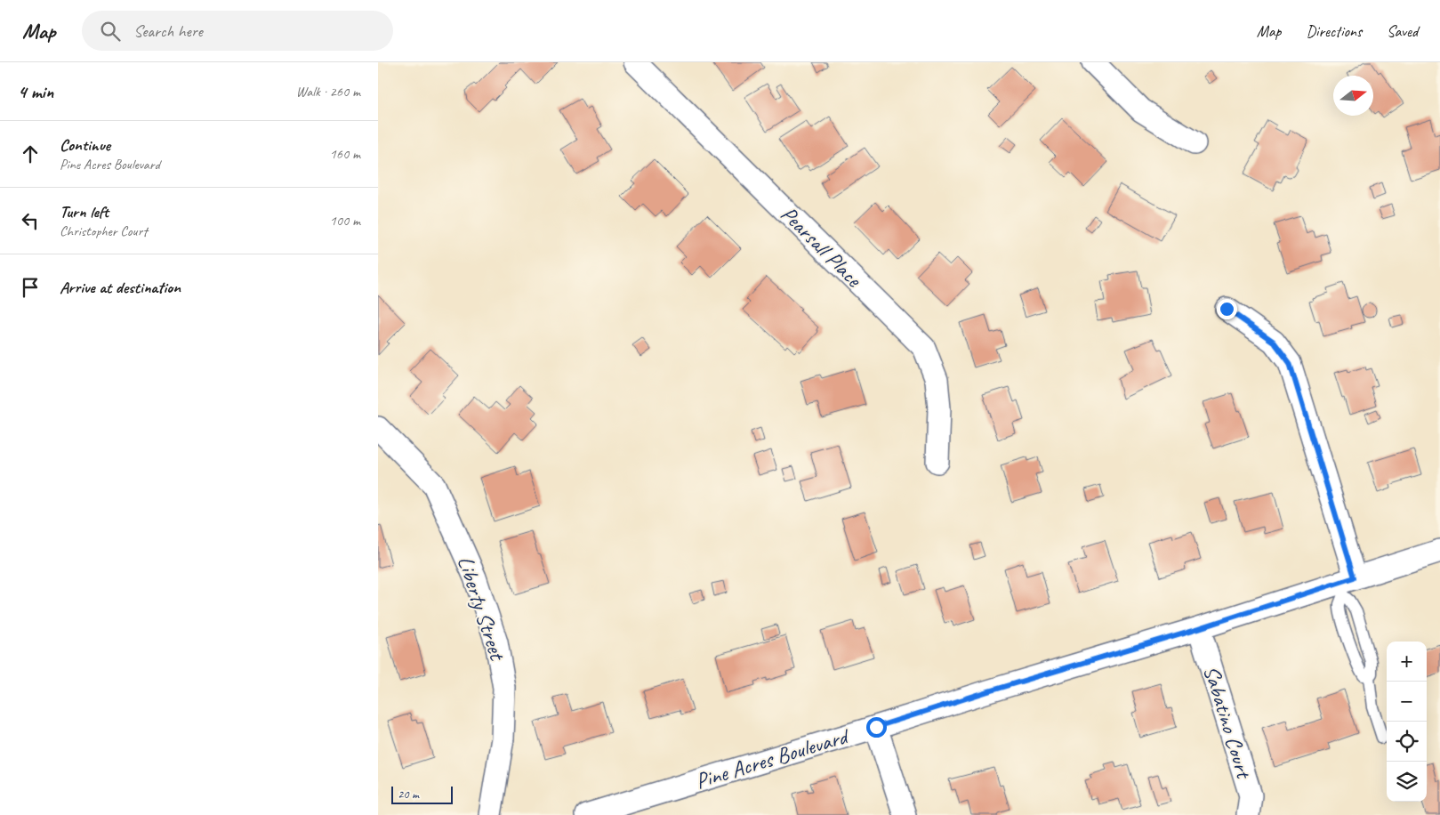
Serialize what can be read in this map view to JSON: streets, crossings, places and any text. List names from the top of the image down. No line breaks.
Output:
{"streets":{"street":["Pearsall Place","Liberty Street","Sabatino Court","Pine Acres Boulevard"]},"crossings":[["Sabatino Court","Pine Acres Boulevard"]],"scale_bar":"20 m","north":"right","page":{"header":"Map","search":"Search here","nav":["Map","Directions","Saved"],"heading":["4 min","Walk · 260 m"],"list":[["Continue","Pine Acres Boulevard","160 m"],["Turn left","Christopher Court","100 m"],"Arrive at destination"],"map_buttons":["+","−"],"scale":"20 m"}}
